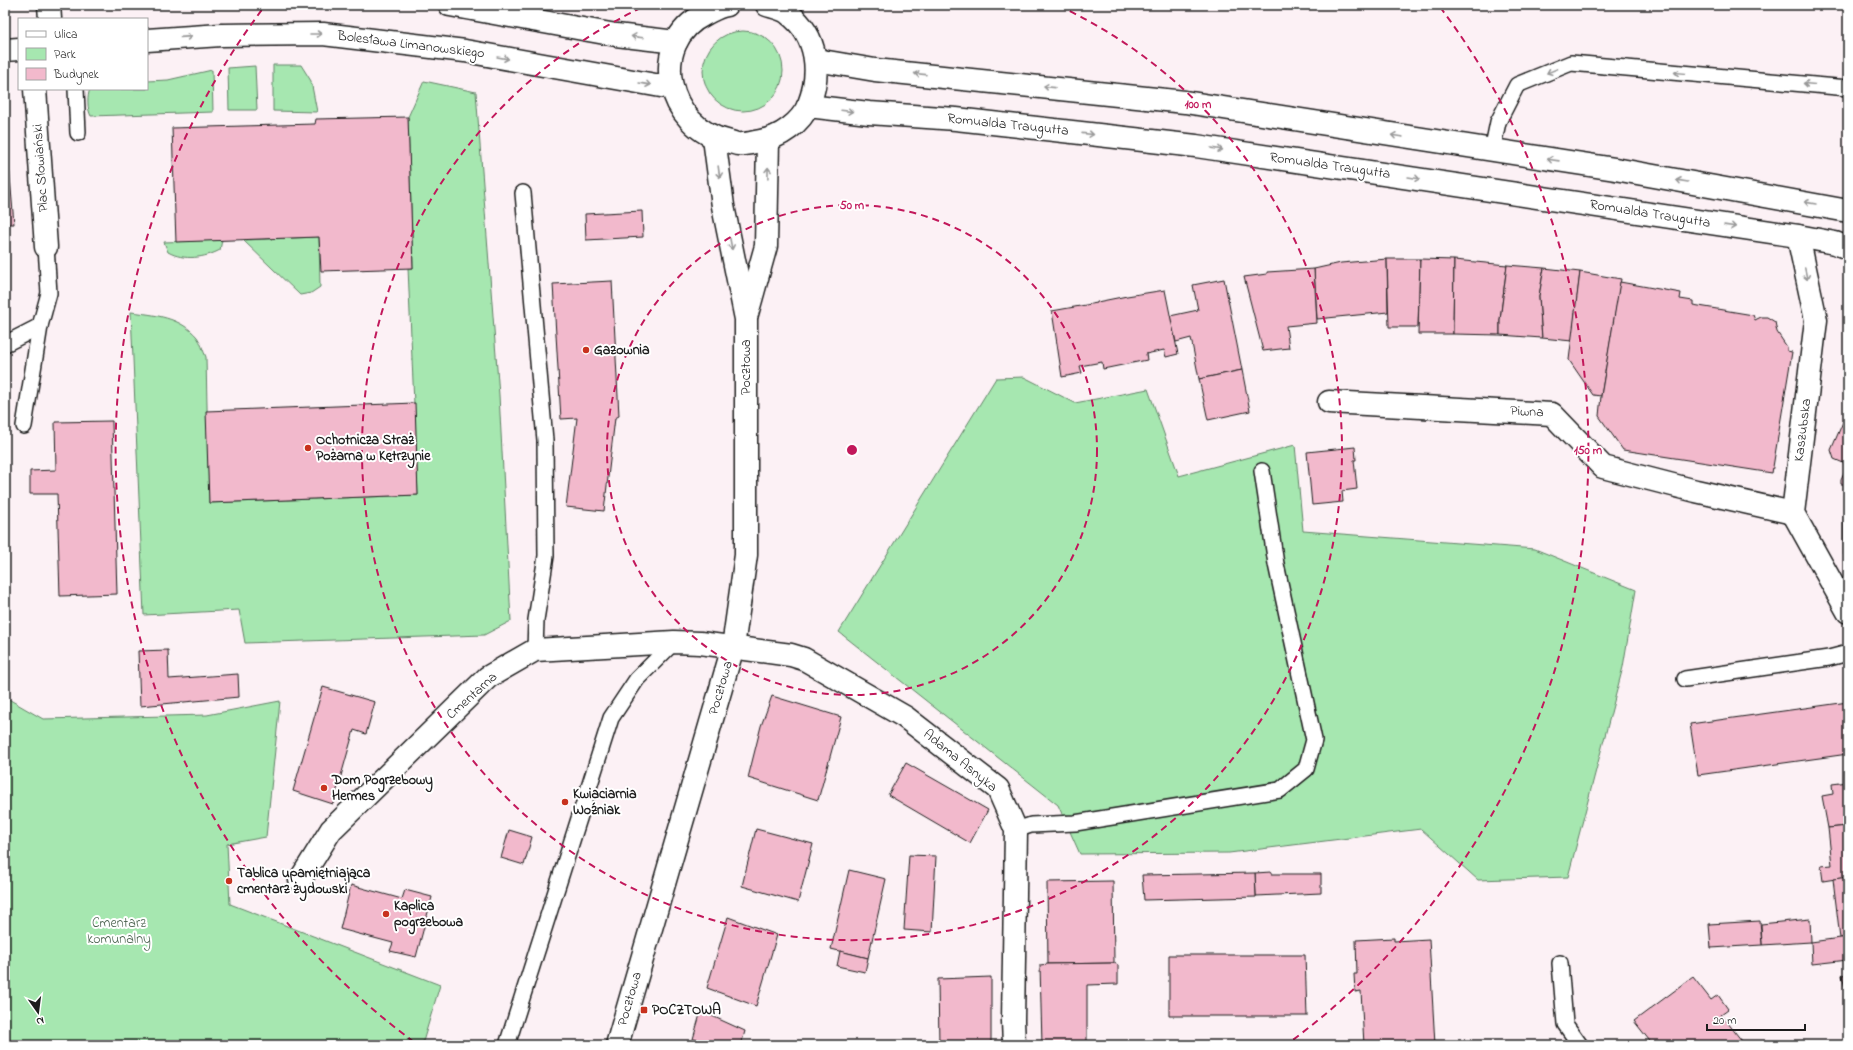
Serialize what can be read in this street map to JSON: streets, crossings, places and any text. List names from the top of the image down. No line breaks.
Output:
{"streets":{"main road":["Bolesława Limanowskiego","Romualda Traugutta","Plac Słowiański","Pocztowa","Piwna","Kaszubska","Cmentarna","Adama Asnyka"]},"crossings":[["Romualda Traugutta","Kaszubska"],["Pocztowa","Cmentarna"],["Pocztowa","Adama Asnyka"],["Piwna","Kaszubska"],["Cmentarna","Adama Asnyka"]],"one_way":["Kaszubska"],"parks":["Cmentarz komunalny"],"places":{"other":["Gazownia","Ochotnicza Straż Pożarna w Kętrzynie","Dom Pogrzebowy Hermes","Kwiaciarnia Woźniak","Tablica upamiętniająca cmentarz żydowski","Kaplica pogrzebowa"],"transit":["POCZTOWA"]},"legend":["Ulica","Park","Budynek"],"scale_bar":"20 m","north":"bottom","rings":["100 m","50 m","150 m"]}
